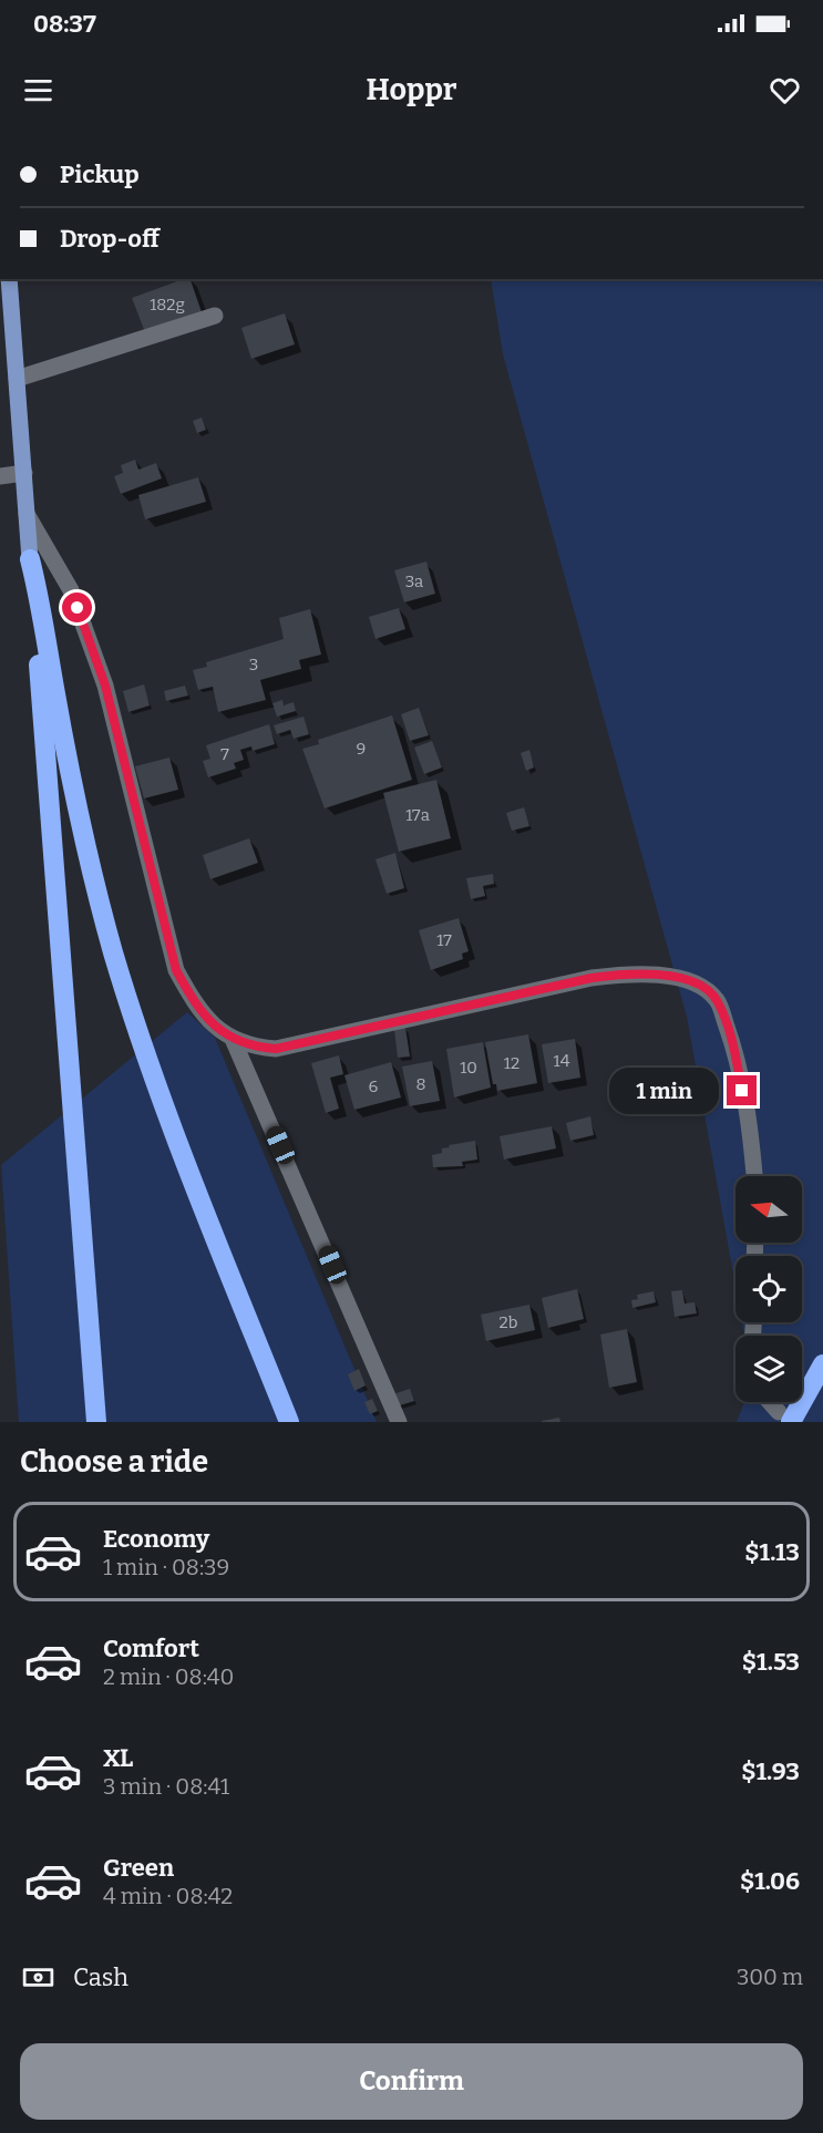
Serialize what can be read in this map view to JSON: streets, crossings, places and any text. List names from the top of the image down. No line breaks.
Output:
{"house_numbers":["182g","3a","3","9","7","17a","17","14","12","10","8","6","2b"],"north":"left","page":{"status":"08:37","header":"Hoppr","banner":["Pickup","Drop-off"],"bubble":"1 min","heading":"Choose a ride","list":[{"name":"Economy","note":"1 min · 08:39","value":"$1.13"},{"name":"Comfort","note":"2 min · 08:40","value":"$1.53"},{"name":"XL","note":"3 min · 08:41","value":"$1.93"},{"name":"Green","note":"4 min · 08:42","value":"$1.06"}],"pay":["Cash","300 m"],"buttons":"Confirm"}}
